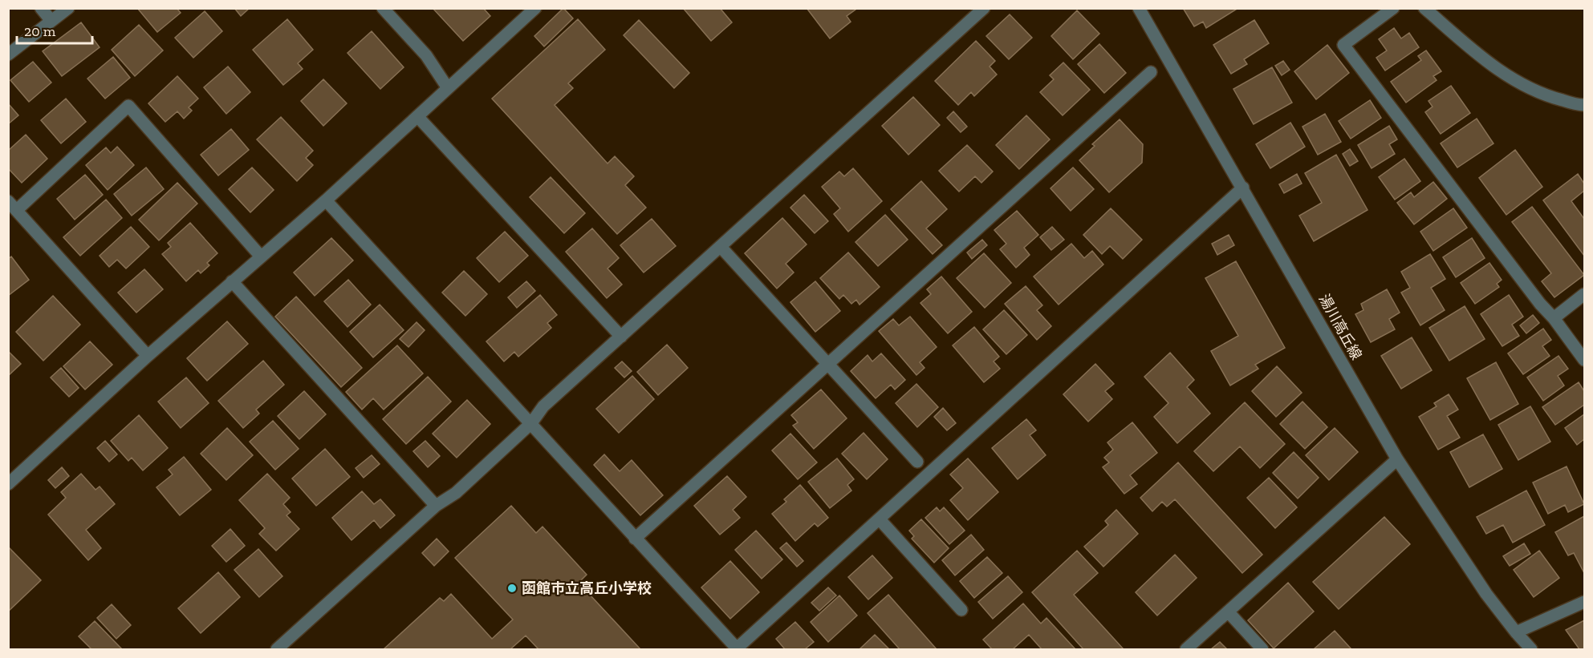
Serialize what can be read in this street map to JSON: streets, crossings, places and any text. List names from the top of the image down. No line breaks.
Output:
{"streets":{"street":["湯川高丘線"]},"places":["函館市立高丘小学校"],"scale_bar":"20 m"}
